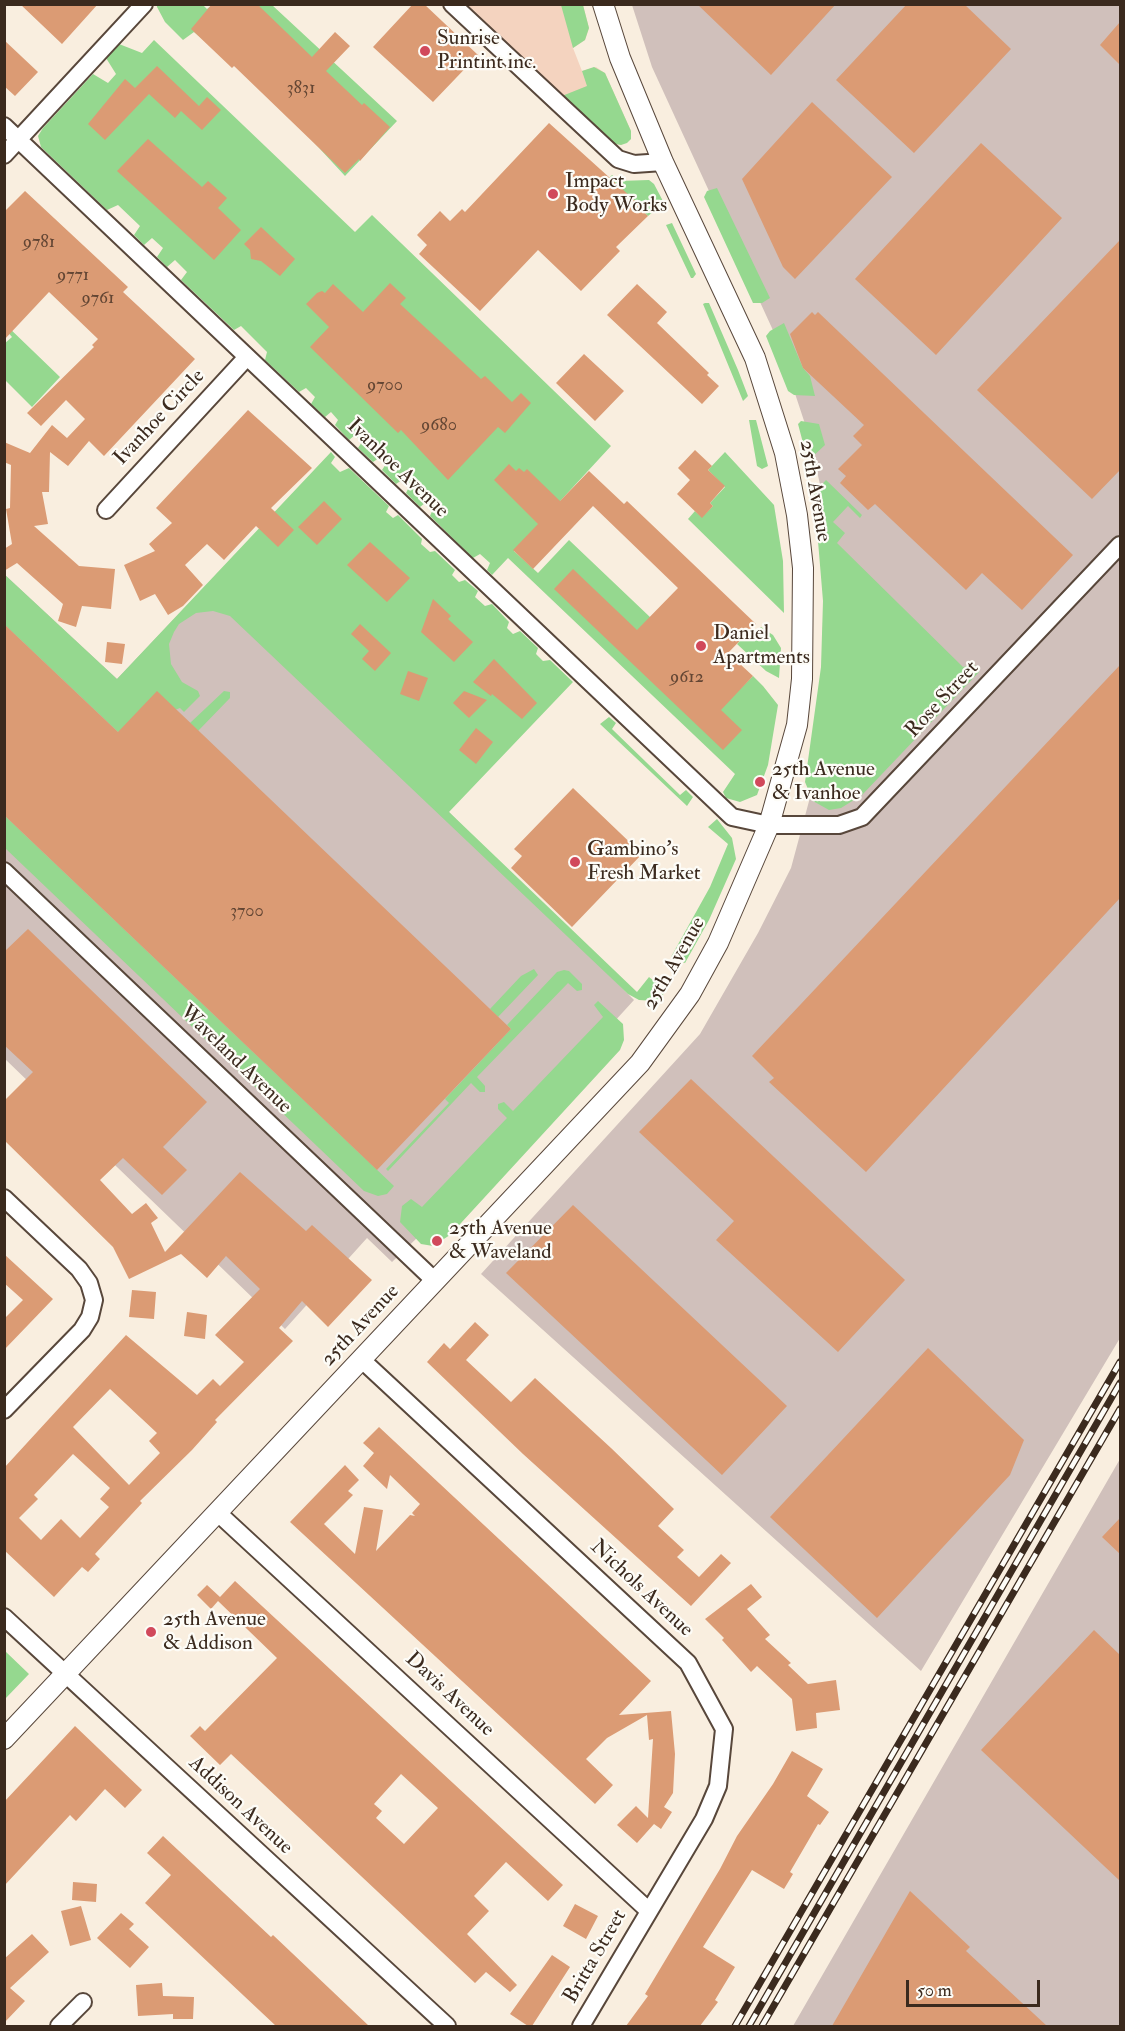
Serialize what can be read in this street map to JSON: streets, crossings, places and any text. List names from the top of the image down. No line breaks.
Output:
{"streets":{"street":["Ivanhoe Circle","Ivanhoe Avenue","25th Avenue","Rose Street","Waveland Avenue","Nichols Avenue","Davis Avenue","Addison Avenue","Britta Street"]},"crossings":[["Ivanhoe Circle","Ivanhoe Avenue"],["Ivanhoe Avenue","25th Avenue"],["Ivanhoe Avenue","Rose Street"],["25th Avenue","Rose Street"],["25th Avenue","Waveland Avenue"],["25th Avenue","Nichols Avenue"],["25th Avenue","Davis Avenue"],["25th Avenue","Addison Avenue"],["Nichols Avenue","Davis Avenue"],["Nichols Avenue","Britta Street"],["Davis Avenue","Britta Street"]],"places":["Sunrise Printint inc.","Impact Body Works","Daniel Apartments","25th Avenue & Ivanhoe","Gambino's Fresh Market","25th Avenue & Waveland","25th Avenue & Addison"],"house_numbers":["3831","9781","9771","9761","9700","9680","9612","3700"],"scale_bar":"50 m"}
